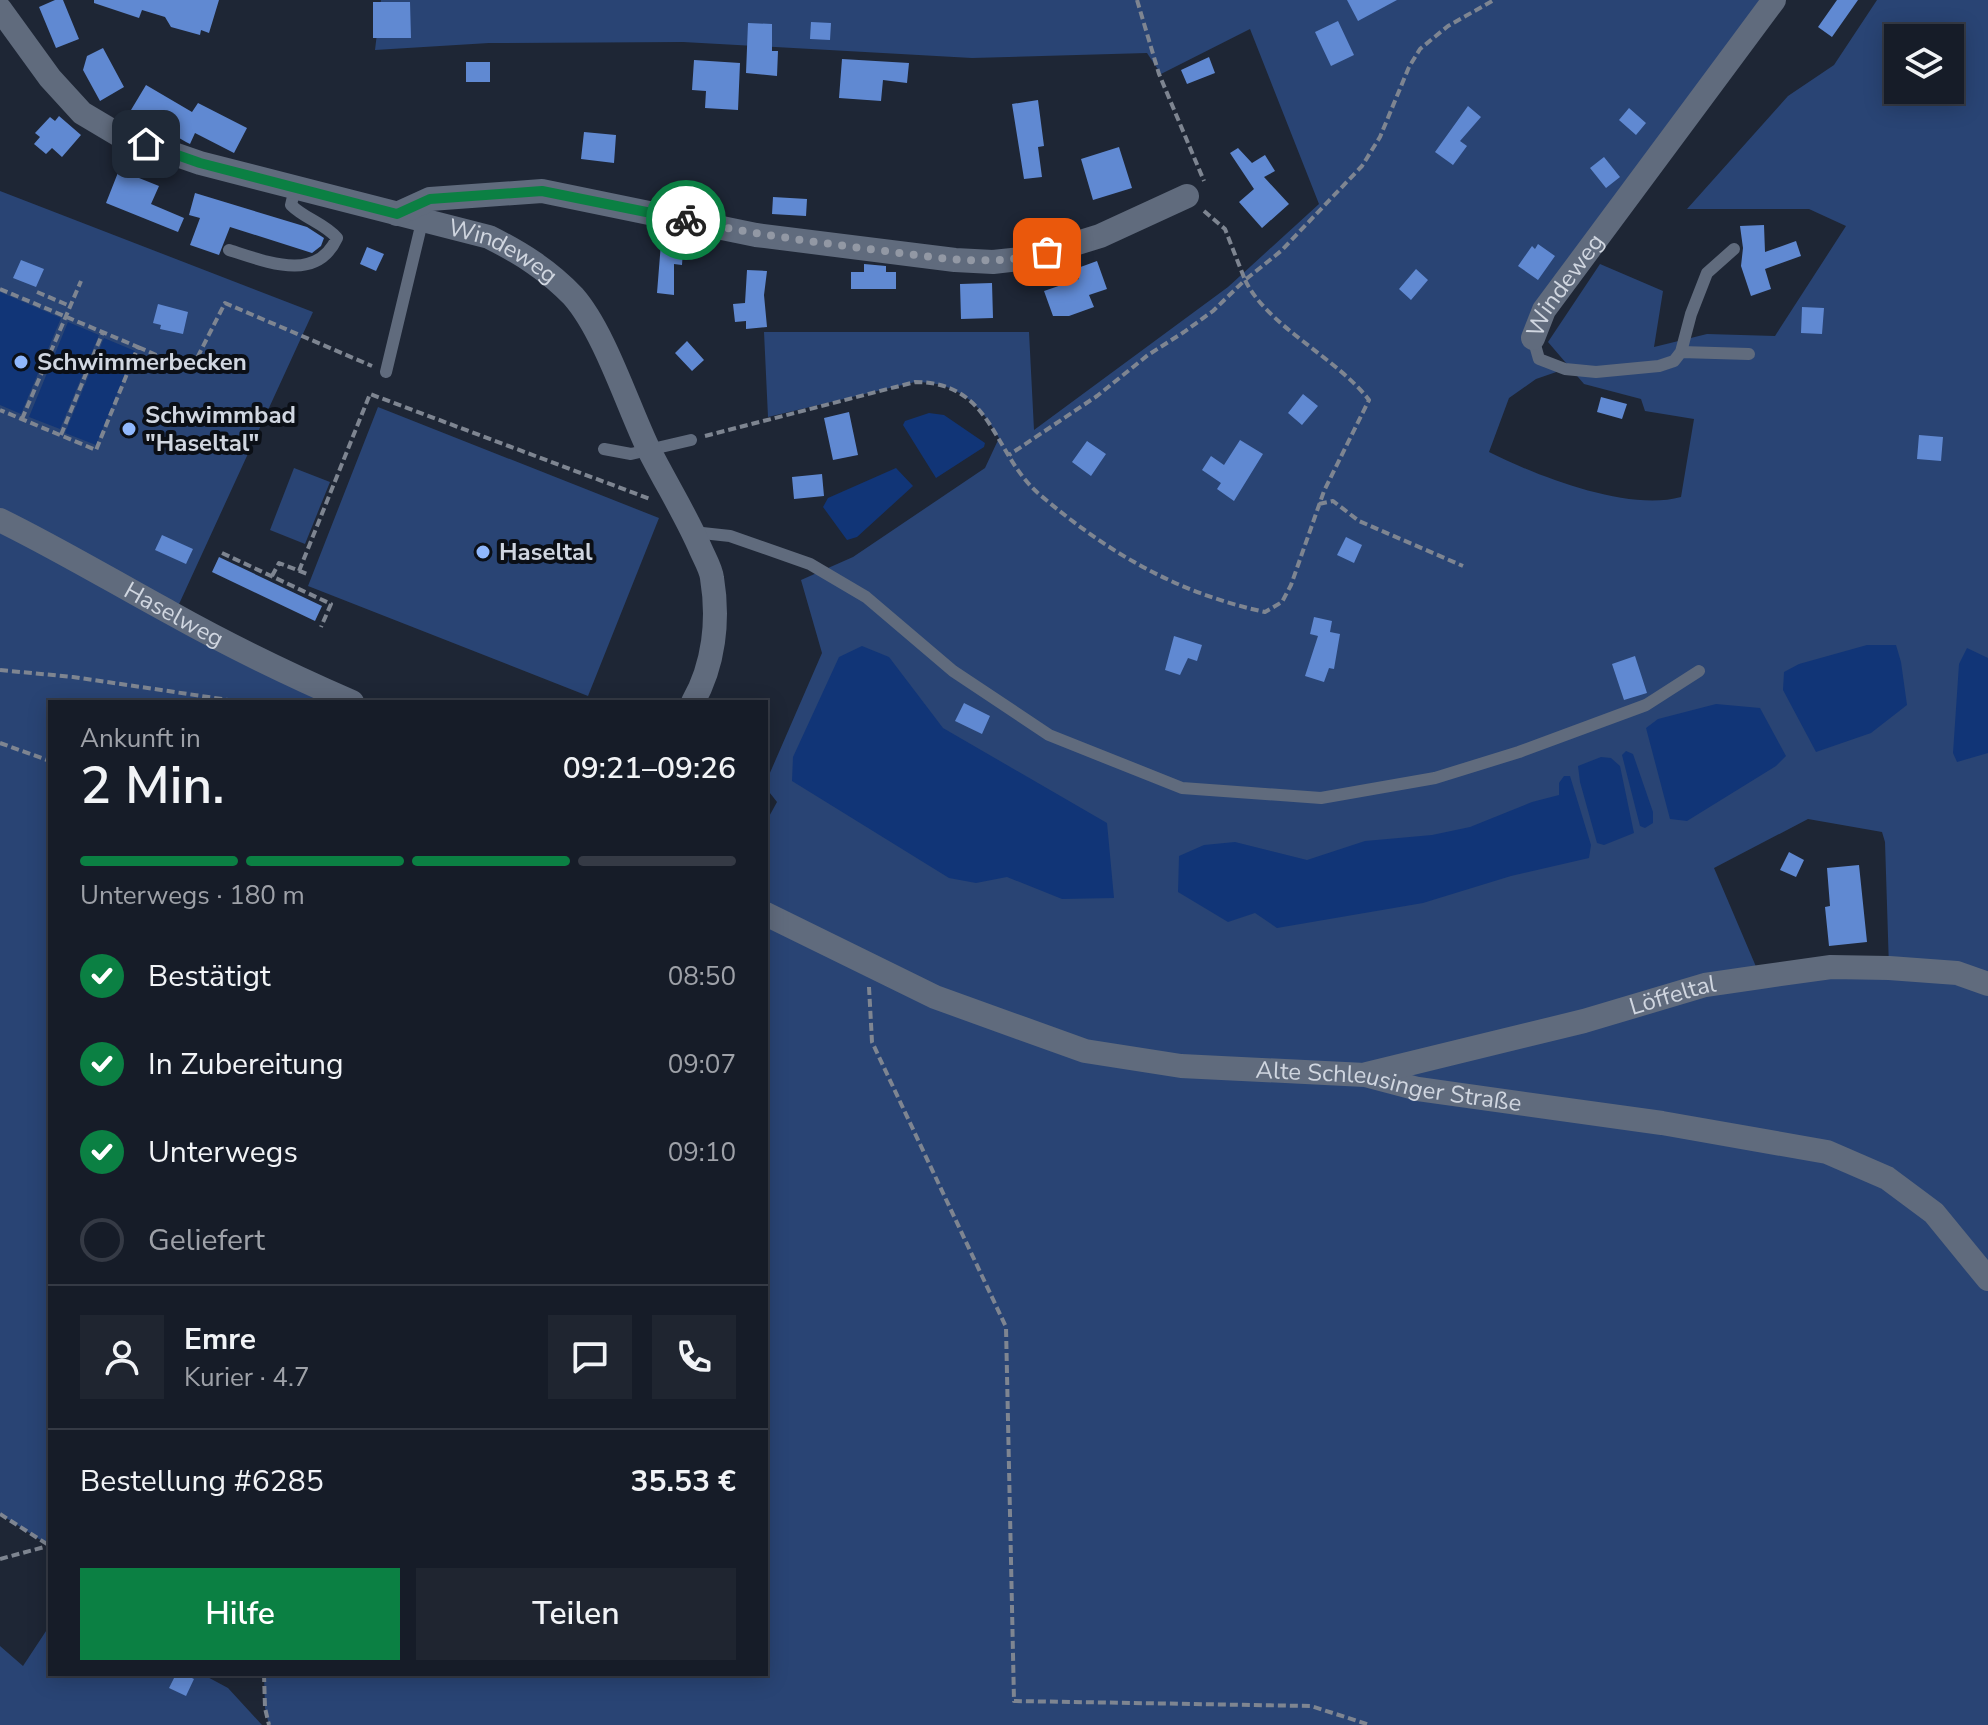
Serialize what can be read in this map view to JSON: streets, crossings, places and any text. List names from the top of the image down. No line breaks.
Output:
{"streets":{"street":["Windeweg","Haselweg","Löffeltal","Alte Schleusinger Straße"]},"crossings":[["Löffeltal","Alte Schleusinger Straße"]],"places":["Schwimmerbecken","Schwimmbad \"Haseltal\"","Haseltal"],"page":{"heading":["2 Min.","Ankunft in","09:21–09:26"],"panel":["Emre","Kurier · 4.7","Bestellung #6285","35.53 €"],"bar":"Unterwegs · 180 m","list":[["Bestätigt","08:50"],["In Zubereitung","09:07"],["Unterwegs","09:10"],"Geliefert"],"buttons":["Hilfe","Teilen"]}}
